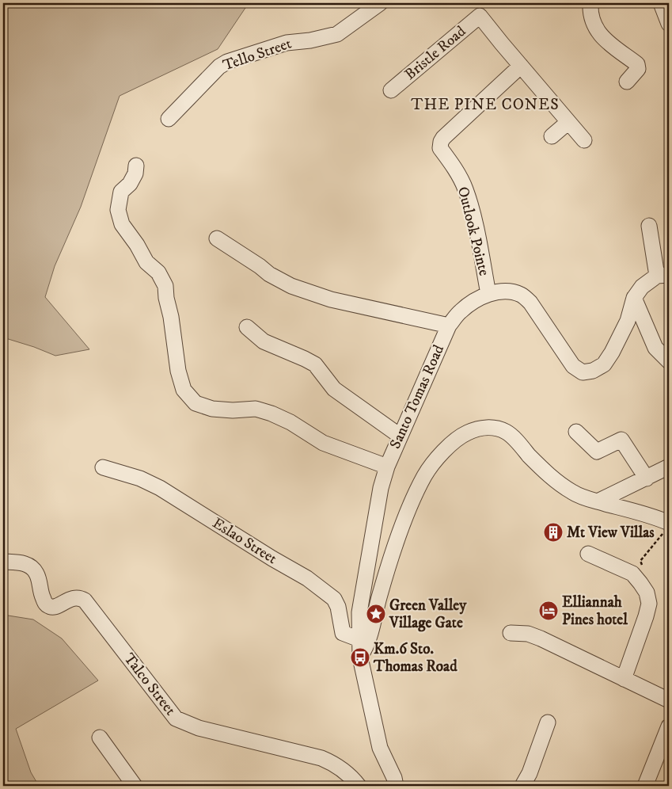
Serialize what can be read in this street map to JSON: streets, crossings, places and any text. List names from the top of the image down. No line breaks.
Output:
{"streets":{"street":["Bristle Road","Tello Street","Outlook Pointe","Santo Tomas Road","Eslao Street","Talco Street"]},"crossings":[["Bristle Road","Outlook Pointe"],["Outlook Pointe","Santo Tomas Road"],["Santo Tomas Road","Eslao Street"]],"districts":["THE PINE CONES"],"places":{"building":["Mt View Villas"],"hotel":["Elliannah Pines hotel"],"place":["Green Valley Village Gate"],"bus stop":["Km.6 Sto. Thomas Road"]}}
